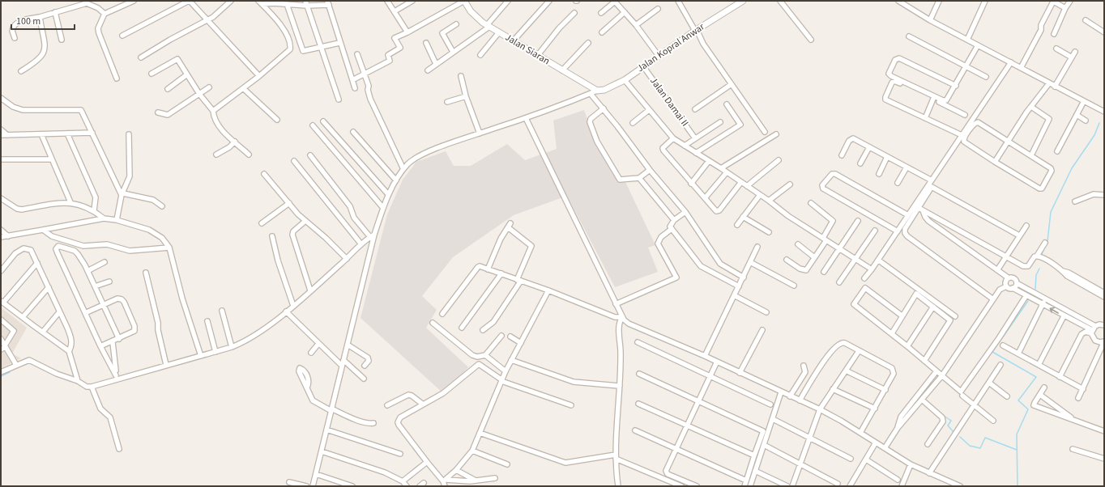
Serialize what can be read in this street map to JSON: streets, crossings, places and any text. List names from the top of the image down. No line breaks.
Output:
{"streets":{"street":["Jalan Kopral Anwar","Jalan Siaran","Jalan Damai II"]},"crossings":[["Jalan Kopral Anwar","Jalan Siaran"],["Jalan Kopral Anwar","Jalan Damai II"]],"scale_bar":"100 m"}
